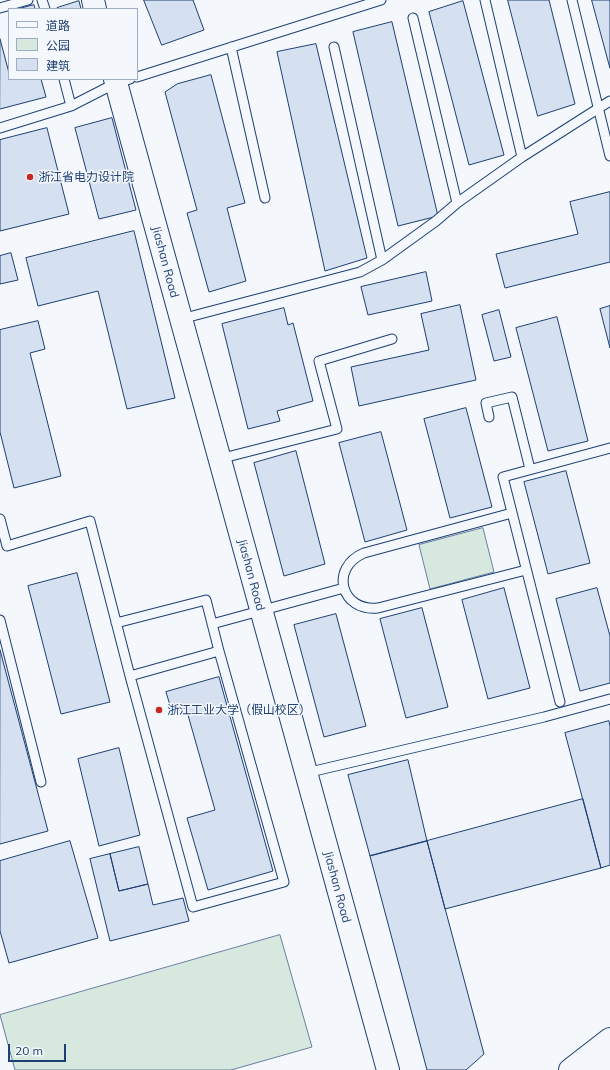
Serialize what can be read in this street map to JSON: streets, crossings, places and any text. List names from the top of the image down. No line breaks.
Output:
{"streets":{"main road":["Jiashan Road"]},"places":["浙江省电力设计院","浙江工业大学（假山校区）"],"legend":["道路","公园","建筑"],"scale_bar":"20 m"}
